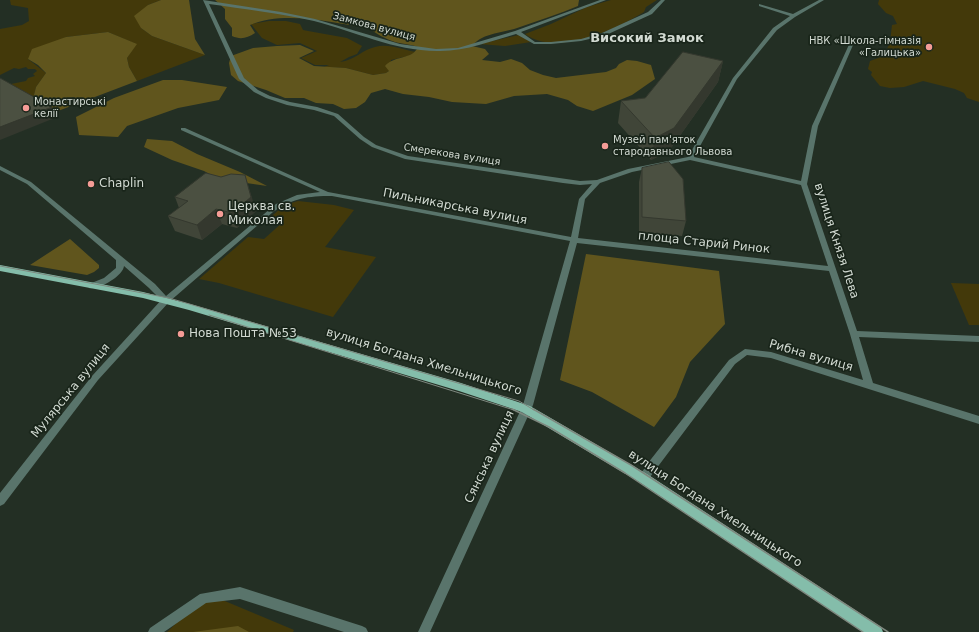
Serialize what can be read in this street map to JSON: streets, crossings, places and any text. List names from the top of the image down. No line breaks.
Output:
{"streets":{"main road":["вулиця Богдана Хмельницького"],"street":["Замкова вулиця","Смерекова вулиця","Пильникарська вулиця","вулиця Князя Лева","площа Старий Ринок","Рибна вулиця","Мулярська вулиця","Сянська вулиця"]},"crossings":[["Замкова вулиця","Смерекова вулиця"],["Смерекова вулиця","Сянська вулиця"],["Пильникарська вулиця","площа Старий Ринок"],["Пильникарська вулиця","вулиця Богдана Хмельницького"],["Пильникарська вулиця","Мулярська вулиця"],["Пильникарська вулиця","Сянська вулиця"],["вулиця Князя Лева","площа Старий Ринок"],["вулиця Князя Лева","Рибна вулиця"],["площа Старий Ринок","Сянська вулиця"],["Рибна вулиця","вулиця Богдана Хмельницького"],["вулиця Богдана Хмельницького","Мулярська вулиця"],["вулиця Богдана Хмельницького","Сянська вулиця"]],"districts":["Високий Замок"],"places":["НВК «Школа-гімназія «Галицька»","Монастирські келії","Музей пам'яток стародавнього Львова","Chaplin","Церква св. Миколая","Нова Пошта №53"]}
